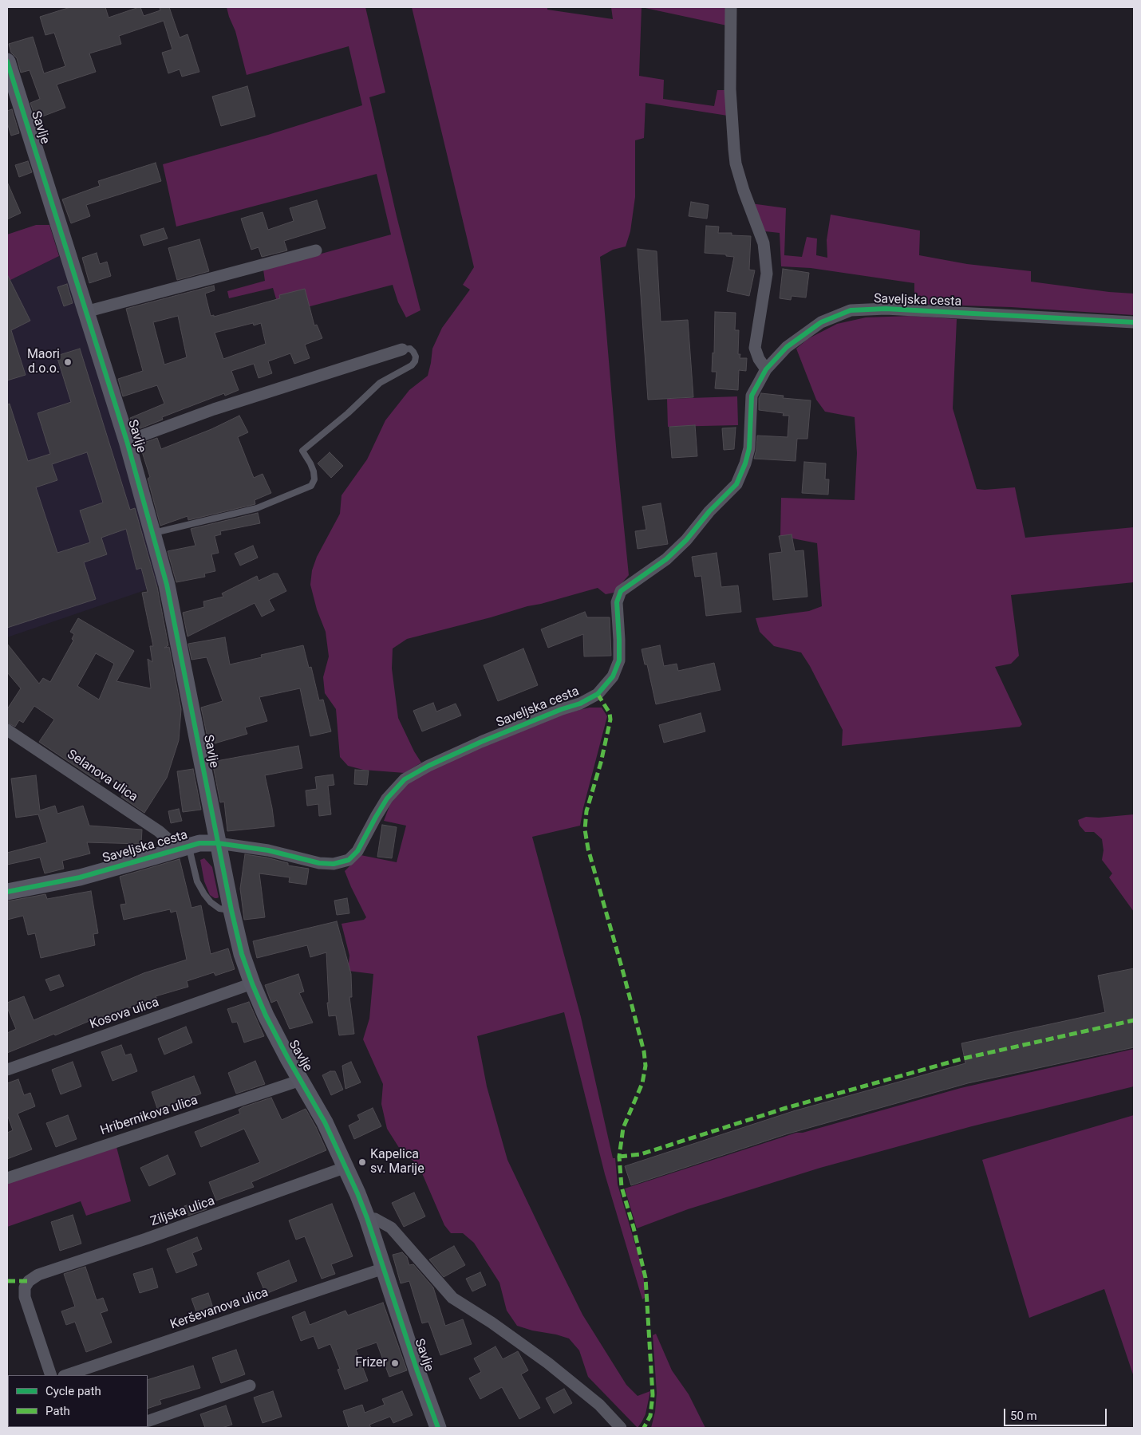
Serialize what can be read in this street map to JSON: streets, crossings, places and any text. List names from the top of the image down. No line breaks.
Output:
{"streets":{"street":["Savlje","Saveljska cesta","Selanova ulica","Kosova ulica","Hribernikova ulica","Ziljska ulica","Kerševanova ulica"]},"crossings":[["Savlje","Saveljska cesta"],["Savlje","Kosova ulica"],["Savlje","Hribernikova ulica"],["Savlje","Ziljska ulica"],["Savlje","Kerševanova ulica"],["Saveljska cesta","Selanova ulica"]],"places":["Maori d.o.o.","Kapelica sv. Marije","Frizer"],"legend":["Cycle path","Path"],"scale_bar":"50 m"}
